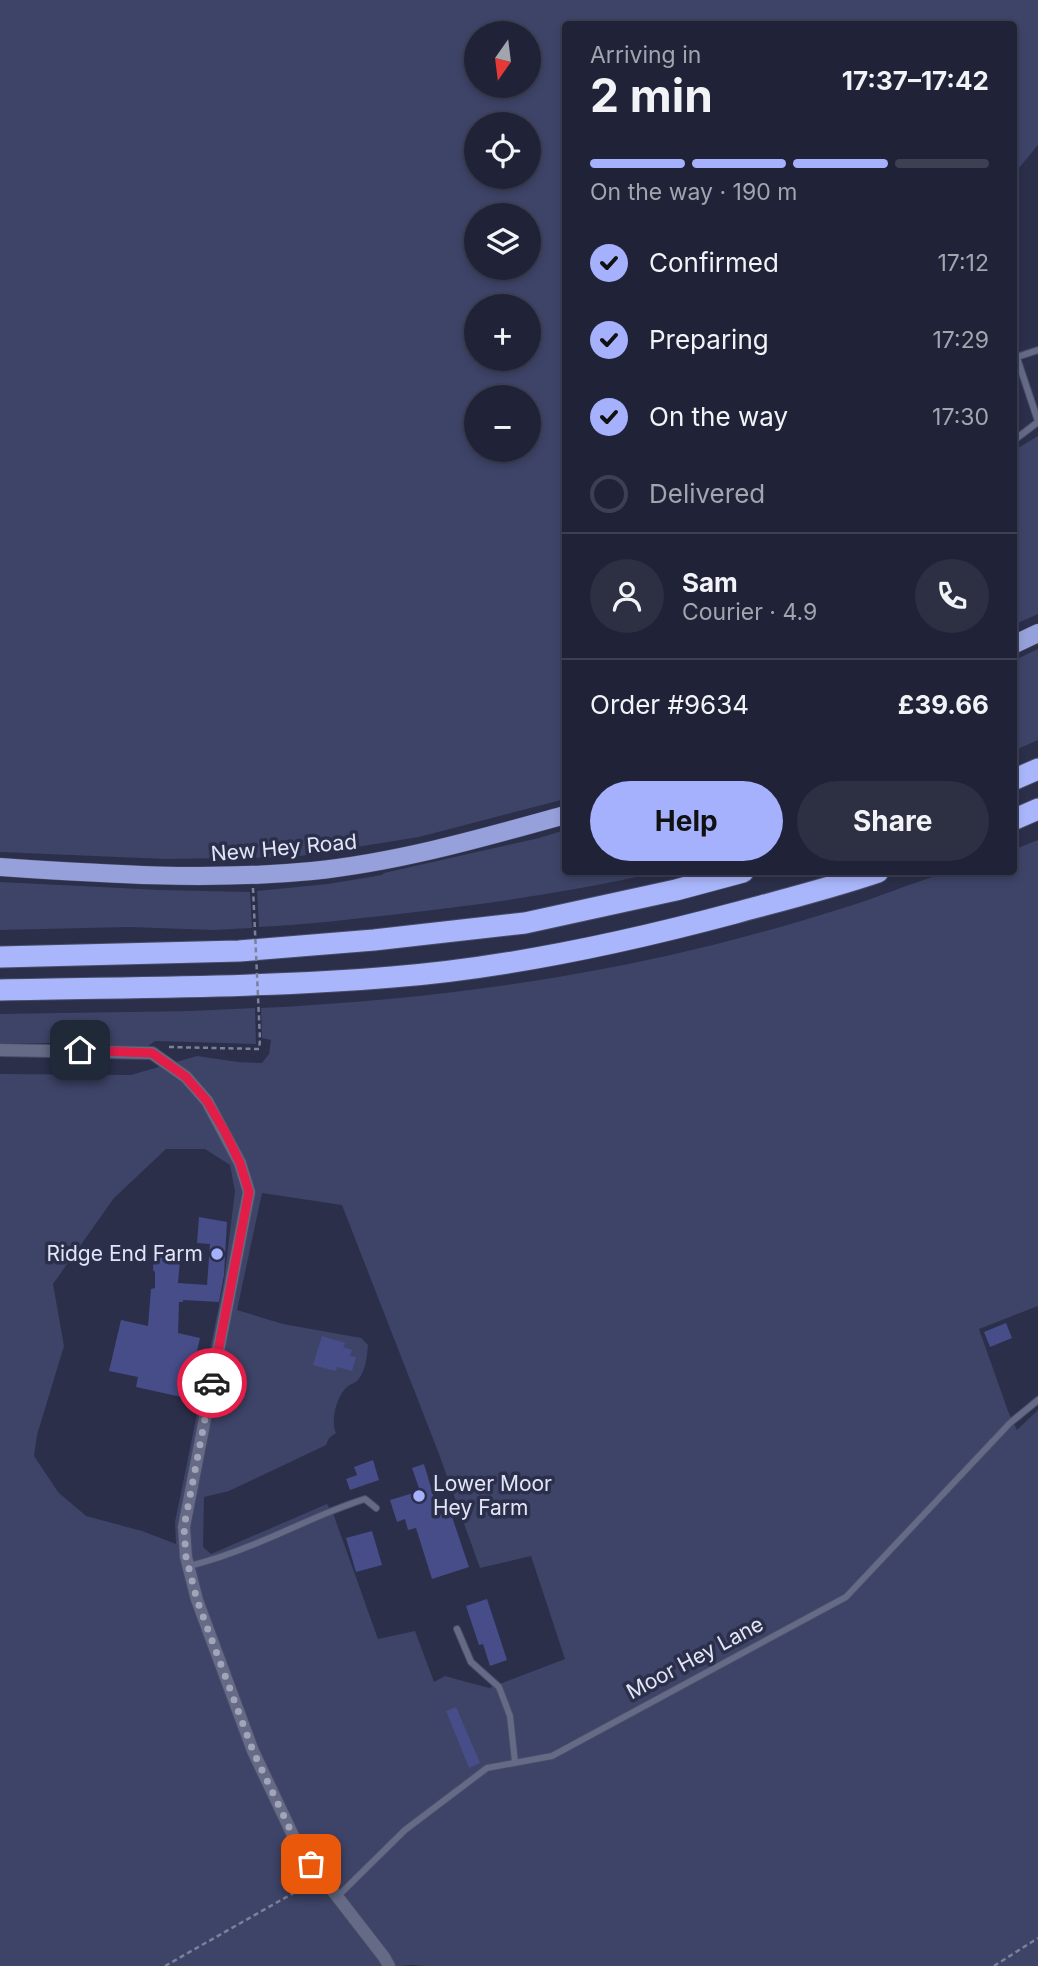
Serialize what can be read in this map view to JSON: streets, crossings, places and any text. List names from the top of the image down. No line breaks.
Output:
{"streets":{"main road":["New Hey Road"],"lane":["Moor Hey Lane"]},"places":["Ridge End Farm","Lower Moor Hey Farm"],"north":"bottom","page":{"map_buttons":["+","−"],"heading":["2 min","Arriving in","17:37–17:42"],"panel":["Sam","Courier · 4.9","Order #9634","£39.66"],"bar":"On the way · 190 m","list":[["Confirmed","17:12"],["Preparing","17:29"],["On the way","17:30"],"Delivered"],"buttons":["Help","Share"]}}
